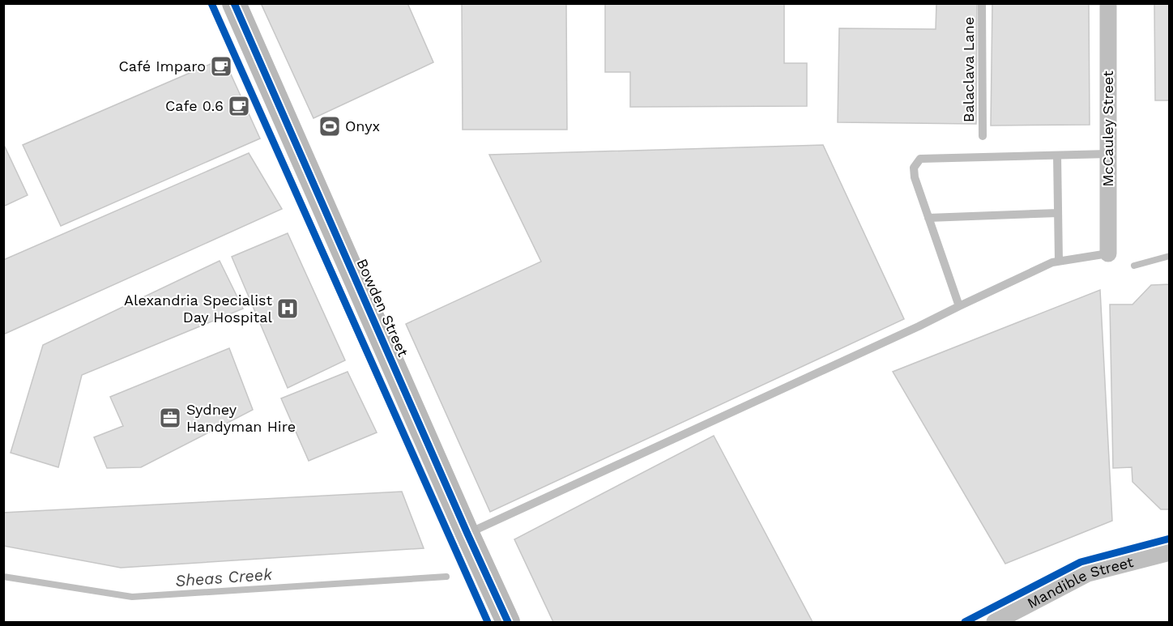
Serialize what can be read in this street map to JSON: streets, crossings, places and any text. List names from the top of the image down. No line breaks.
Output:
{"streets":{"street":["McCauley Street","Bowden Street","Mandible Street"],"lane":["Balaclava Lane"]},"water":["Sheas Creek"],"places":{"cafe":["Café Imparo","Cafe 0.6"],"sports":["Onyx"],"hospital":["Alexandria Specialist Day Hospital"],"office":["Sydney Handyman Hire"]}}
